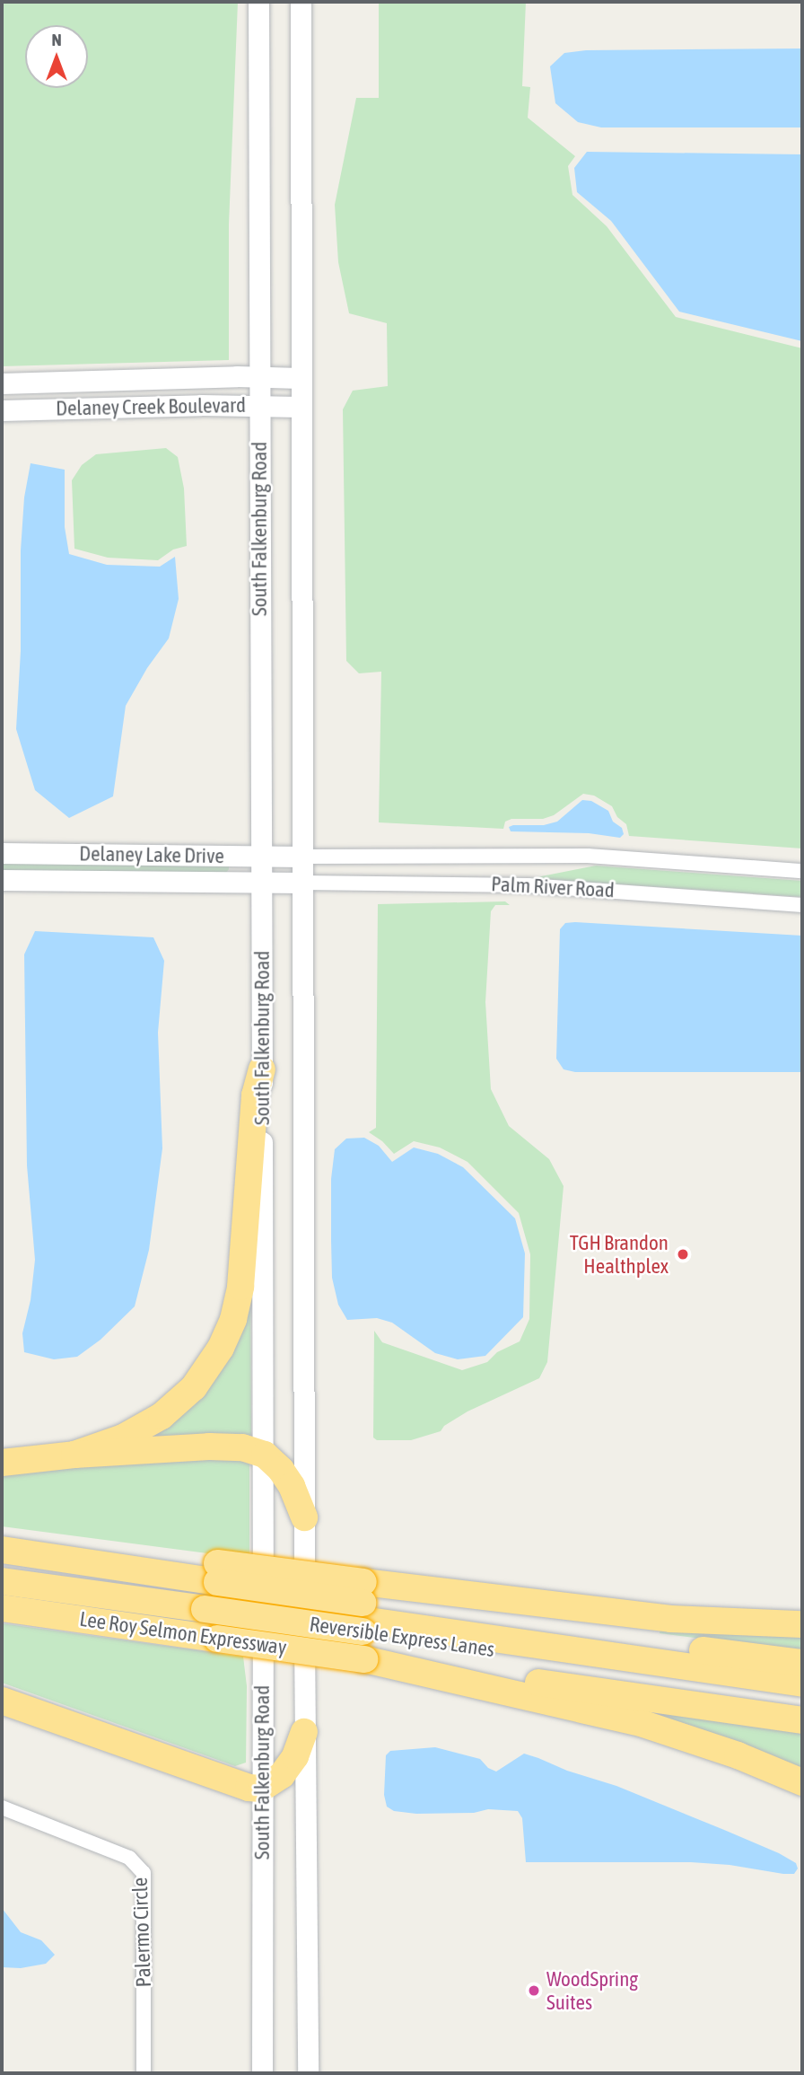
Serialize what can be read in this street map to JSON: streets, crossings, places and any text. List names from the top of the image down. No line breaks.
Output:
{"streets":{"highway":["Lee Roy Selmon Expressway","Reversible Express Lanes"],"street":["Delaney Creek Boulevard","South Falkenburg Road","Delaney Lake Drive","Palm River Road","Palermo Circle"]},"crossings":[["Delaney Creek Boulevard","South Falkenburg Road"],["South Falkenburg Road","Delaney Lake Drive"],["South Falkenburg Road","Palm River Road"],["Delaney Lake Drive","Palm River Road"]],"places":["TGH Brandon Healthplex","WoodSpring Suites"],"north":"top"}
